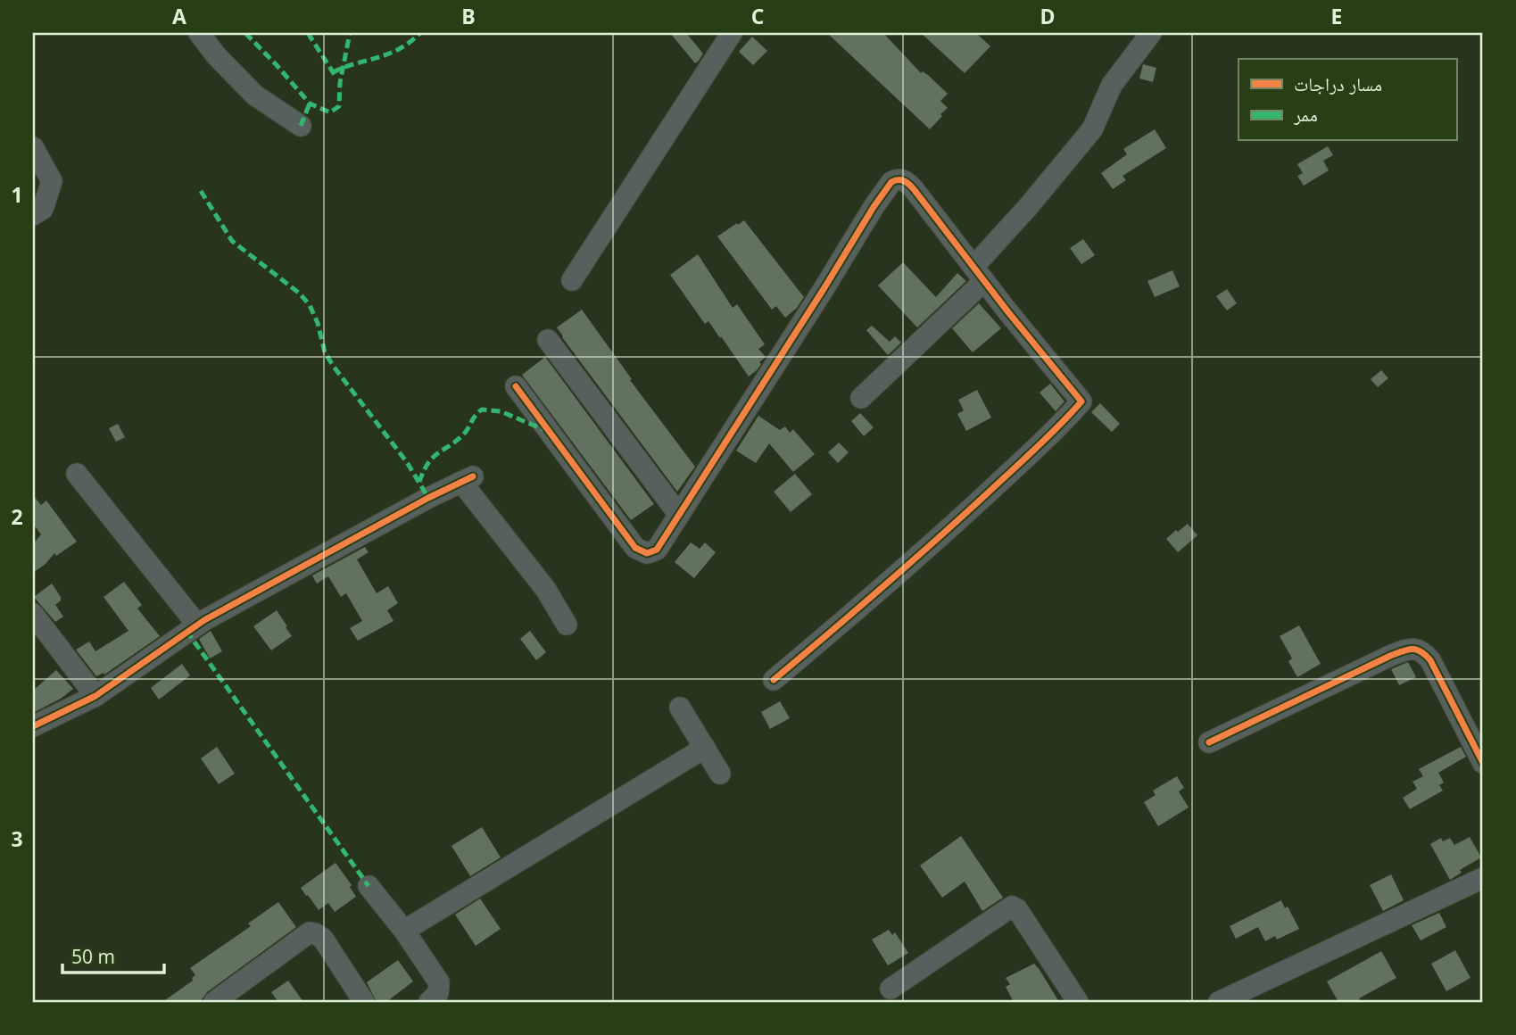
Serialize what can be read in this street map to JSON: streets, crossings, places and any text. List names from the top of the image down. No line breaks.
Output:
{"legend":["مسار دراجات","ممر"],"scale_bar":"50 m","grid":{"columns":["A","B","C","D","E"],"rows":["1","2","3"]}}
